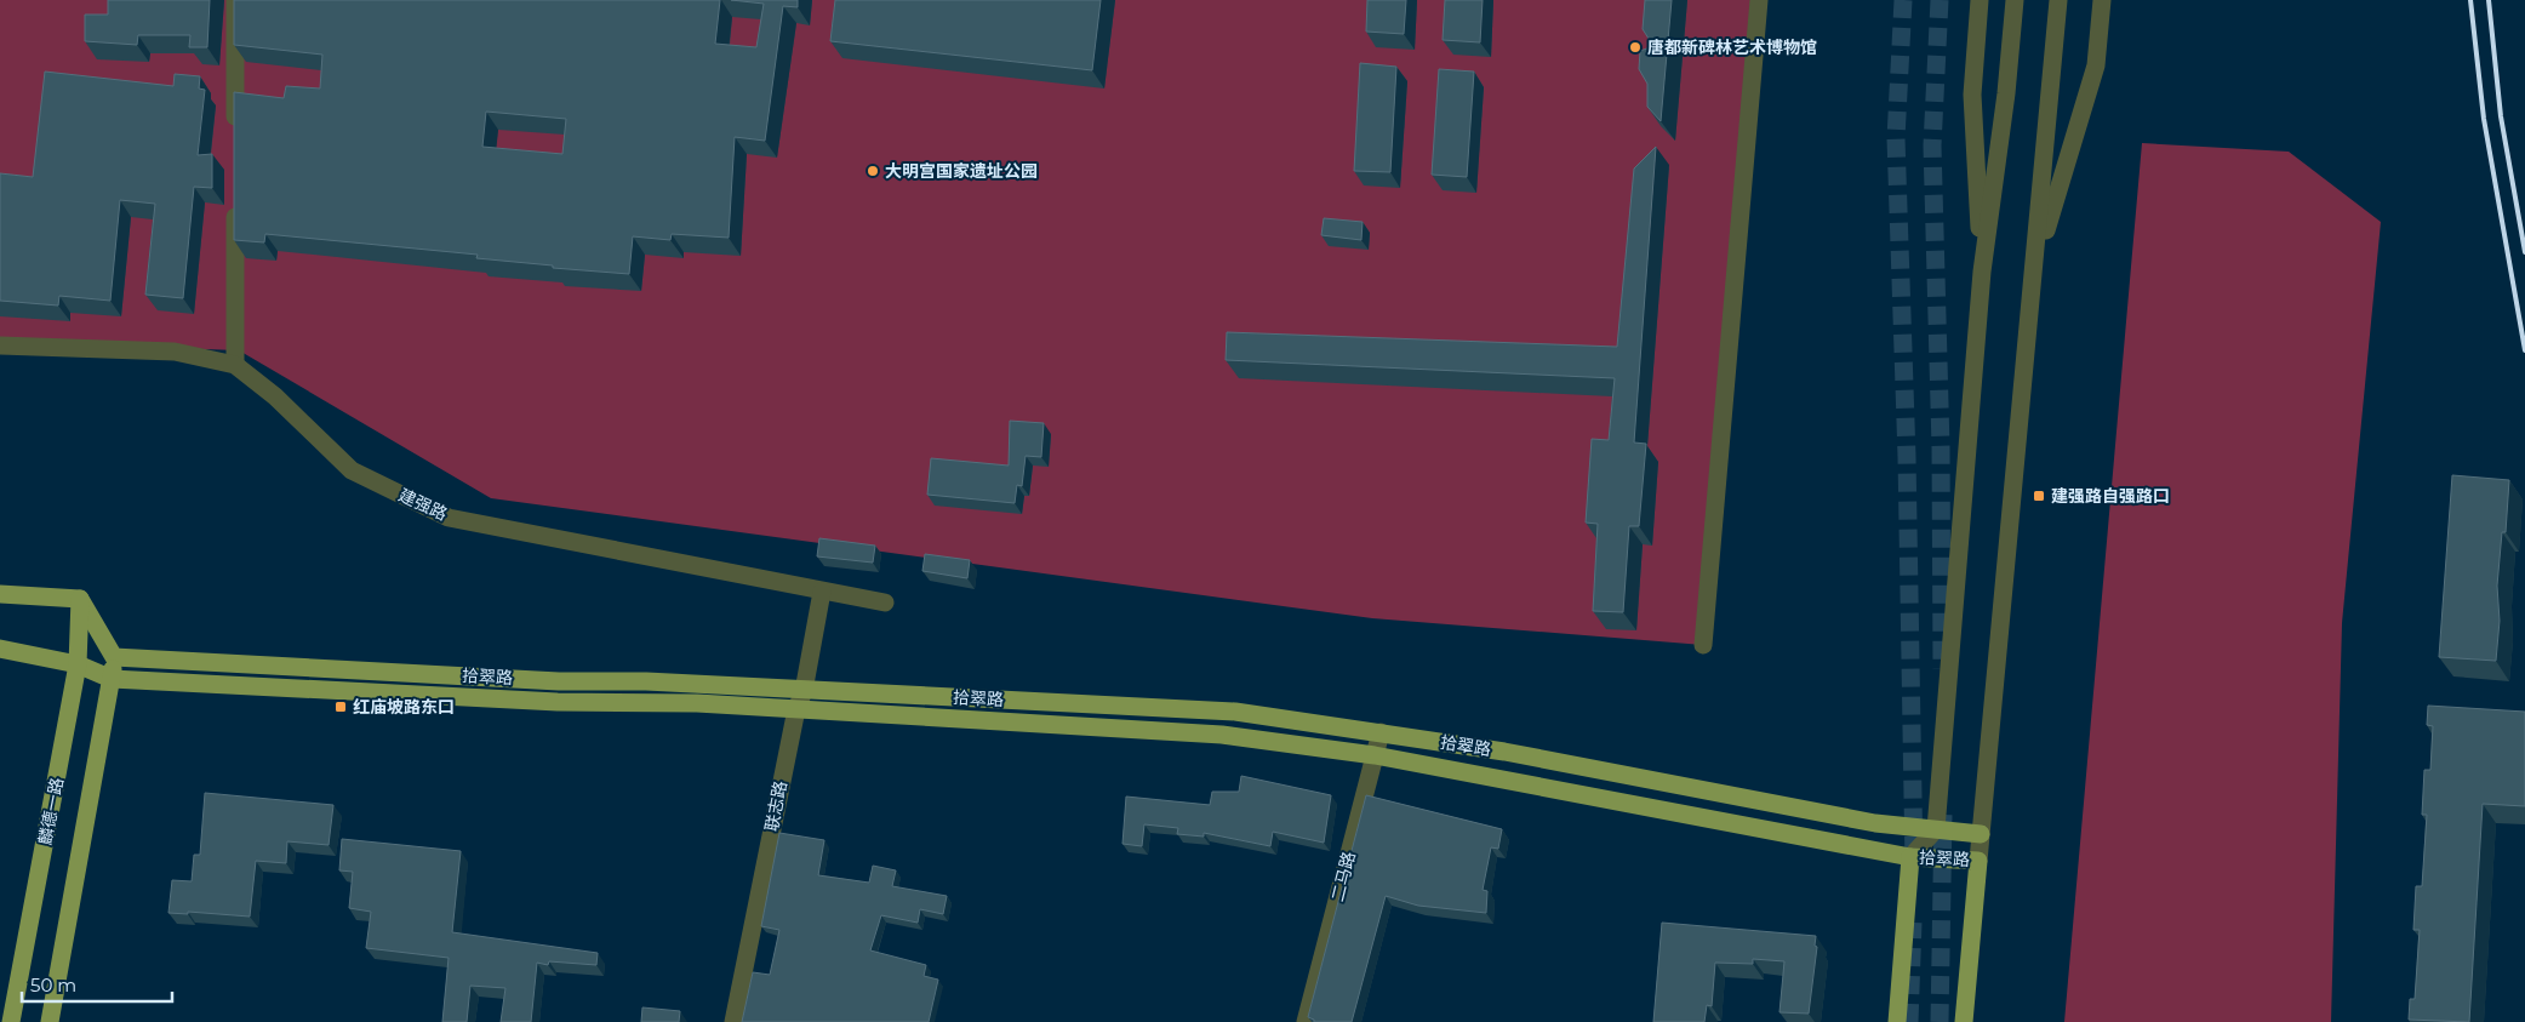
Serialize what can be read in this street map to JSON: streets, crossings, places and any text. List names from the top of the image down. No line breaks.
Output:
{"streets":{"main road":["拾翠路","麟德一路"],"street":["建强路","联志路","二马路"]},"crossings":[["建强路","联志路"],["拾翠路","联志路"],["拾翠路","麟德一路"],["拾翠路","二马路"]],"places":{"other":["唐都新碑林艺术博物馆","大明宫国家遗址公园"],"transit":["建强路自强路口","红庙坡路东口"]},"scale_bar":"50 m"}
